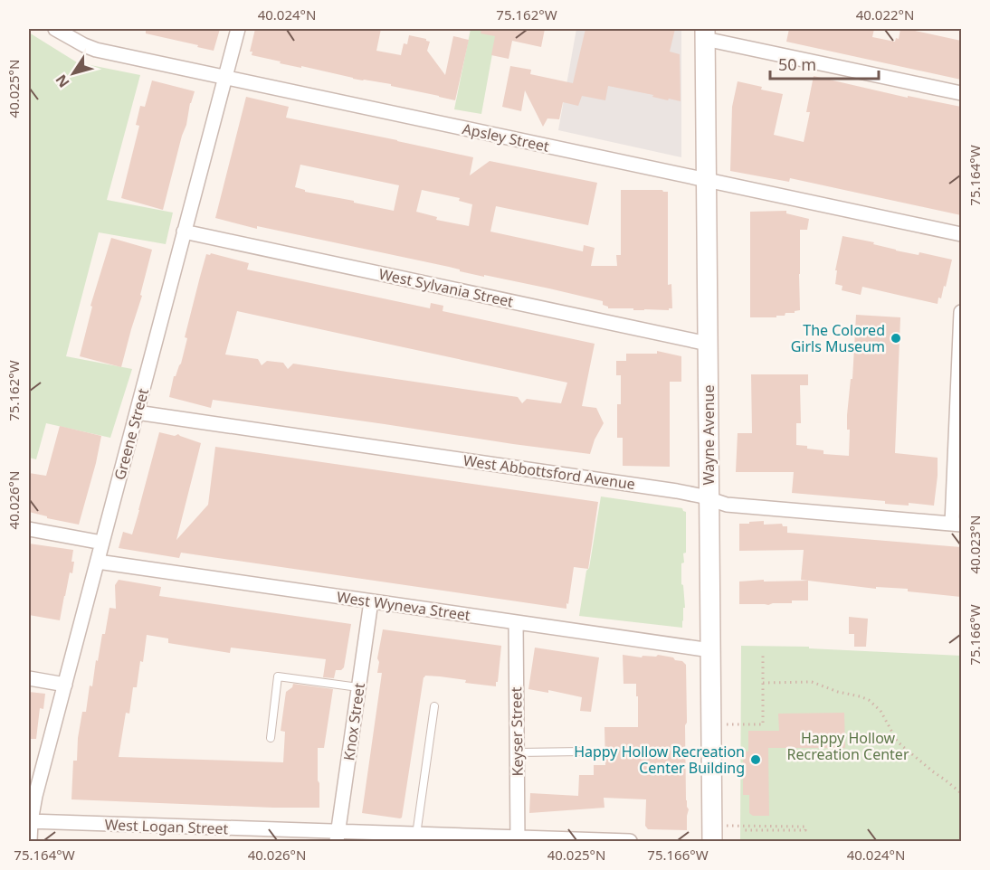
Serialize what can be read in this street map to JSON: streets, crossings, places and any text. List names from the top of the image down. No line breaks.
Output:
{"streets":{"main road":["Wayne Avenue"],"street":["Apsley Street","West Sylvania Street","Greene Street","West Abbottsford Avenue","West Wyneva Street","Knox Street","Keyser Street","West Logan Street"]},"crossings":[["Apsley Street","Greene Street"],["Apsley Street","Wayne Avenue"],["West Sylvania Street","Greene Street"],["West Sylvania Street","Wayne Avenue"],["Greene Street","West Abbottsford Avenue"],["Greene Street","West Wyneva Street"],["Greene Street","West Logan Street"],["Wayne Avenue","West Abbottsford Avenue"],["Wayne Avenue","West Wyneva Street"],["West Wyneva Street","Knox Street"],["West Wyneva Street","Keyser Street"],["Knox Street","West Logan Street"],["Keyser Street","West Logan Street"]],"parks":["Happy Hollow Recreation Center"],"places":["The Colored Girls Museum","Happy Hollow Recreation Center Building"],"scale_bar":"50 m","north":"bottom left","coordinates":["40.024°N","75.162°W","40.022°N","40.025°N","75.164°W","40.026°N","40.023°N","75.166°W"]}
